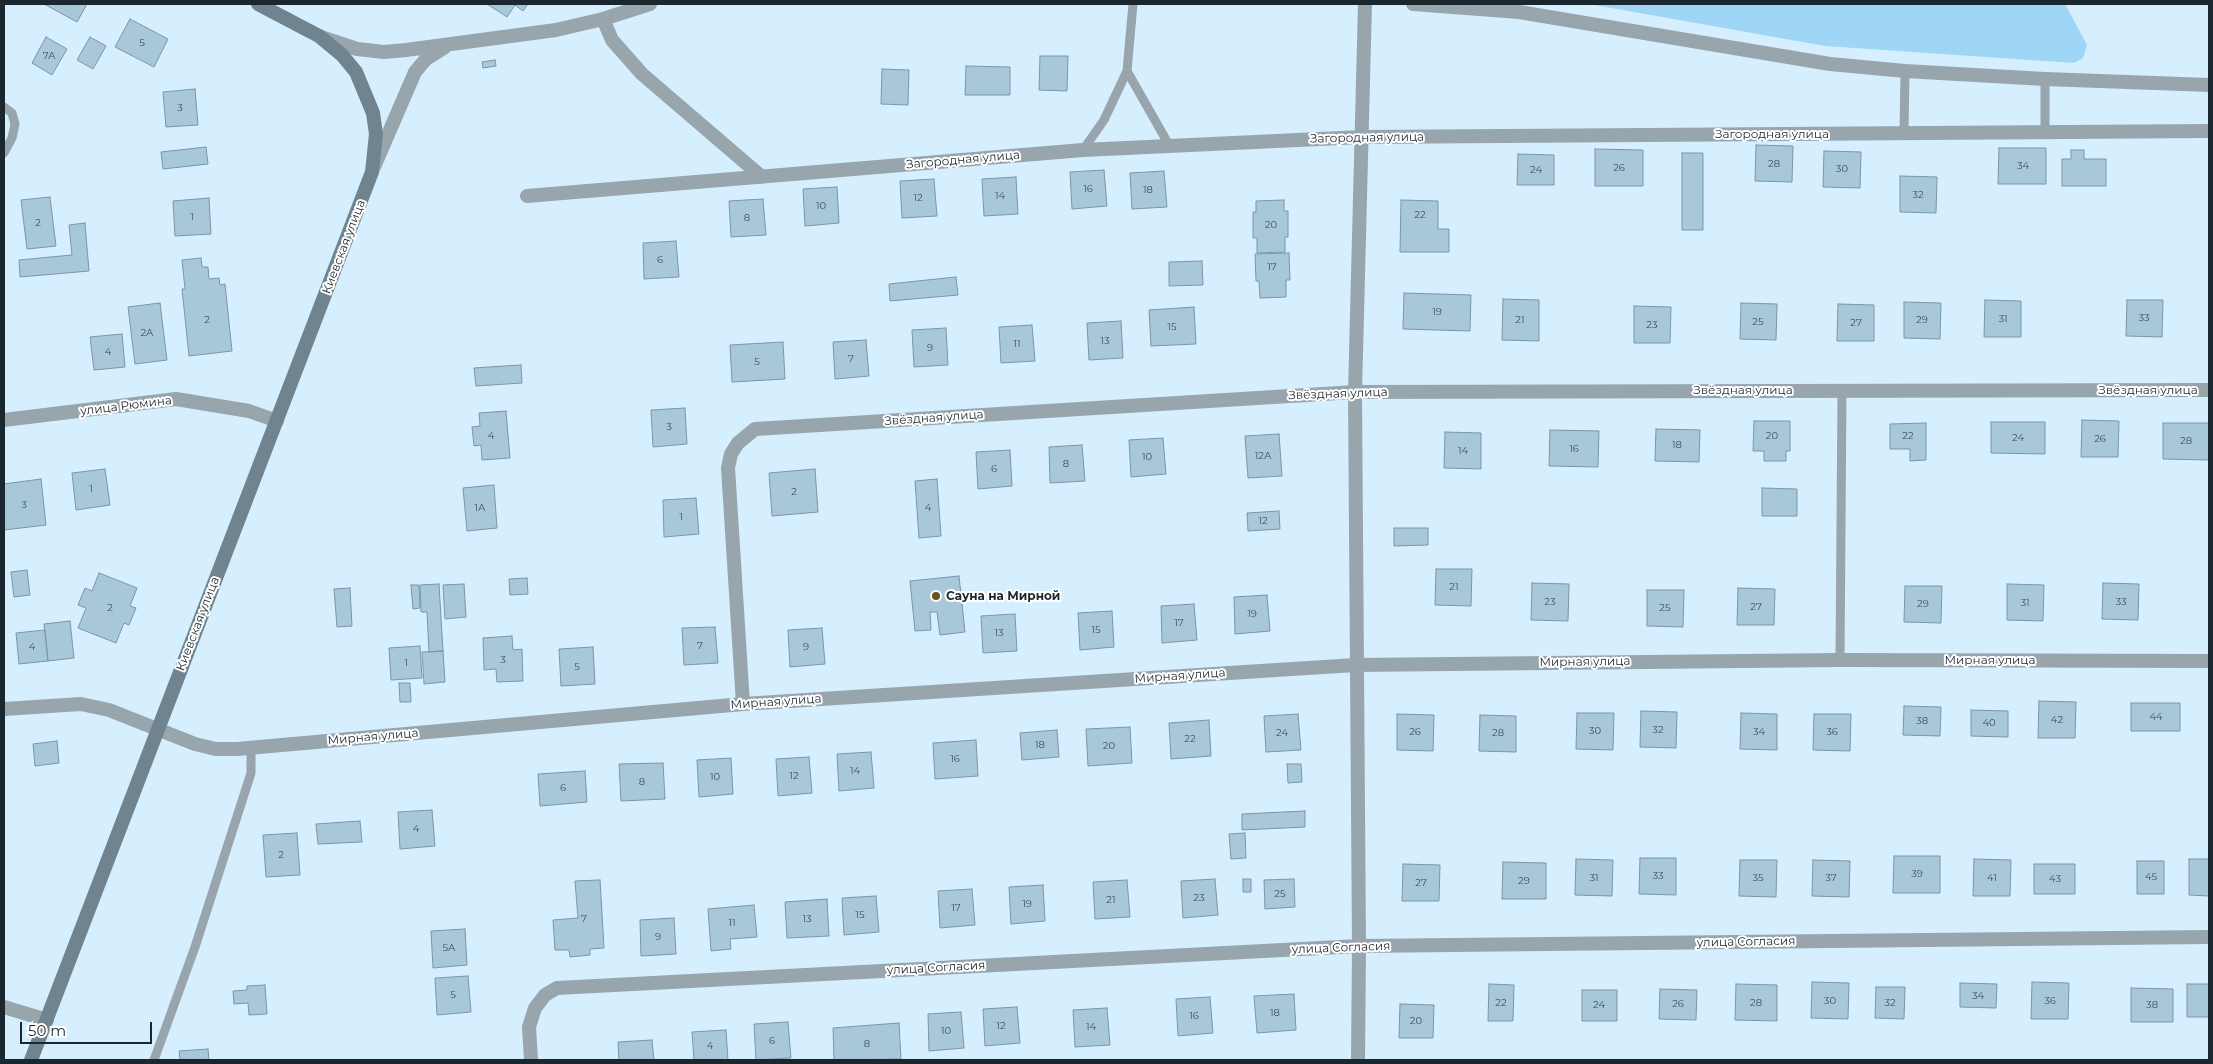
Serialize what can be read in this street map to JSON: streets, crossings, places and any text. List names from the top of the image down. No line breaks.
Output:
{"streets":{"main road":["Киевская улица"],"street":["Загородная улица","Звёздная улица","улица Рюмина","Мирная улица","улица Согласия"]},"crossings":[["Киевская улица","улица Рюмина"],["Киевская улица","Мирная улица"],["Звёздная улица","Мирная улица"]],"places":["Сауна на Мирной"],"house_numbers":["5","7А","3","28","34","26","30","24","16","18","32","14","12","10","22","1","8","2","20","6","17","19","33","31","2","21","29","25","27","23","15","2А","13","11","9","4","7","5","3","4","20","22","24","26","28","18","16","14","12А","10","8","6","1","2","3","1А","4","1","12","21","23","33","31","29","27","2","25","19","17","15","13","7","4","9","3","1","5","44","42","38","40","32","30","26","34","36","24","28","22","18","20","16","14","12","10","8","6","4","2","39","33","45","31","35","37","41","43","29","27","25","23","21","19","17","15","7","13","11","9","5А","5","34","30","36","22","28","32","26","24","38","18","16","20","12","14","10","6","8","4"],"scale_bar":"50 m"}
